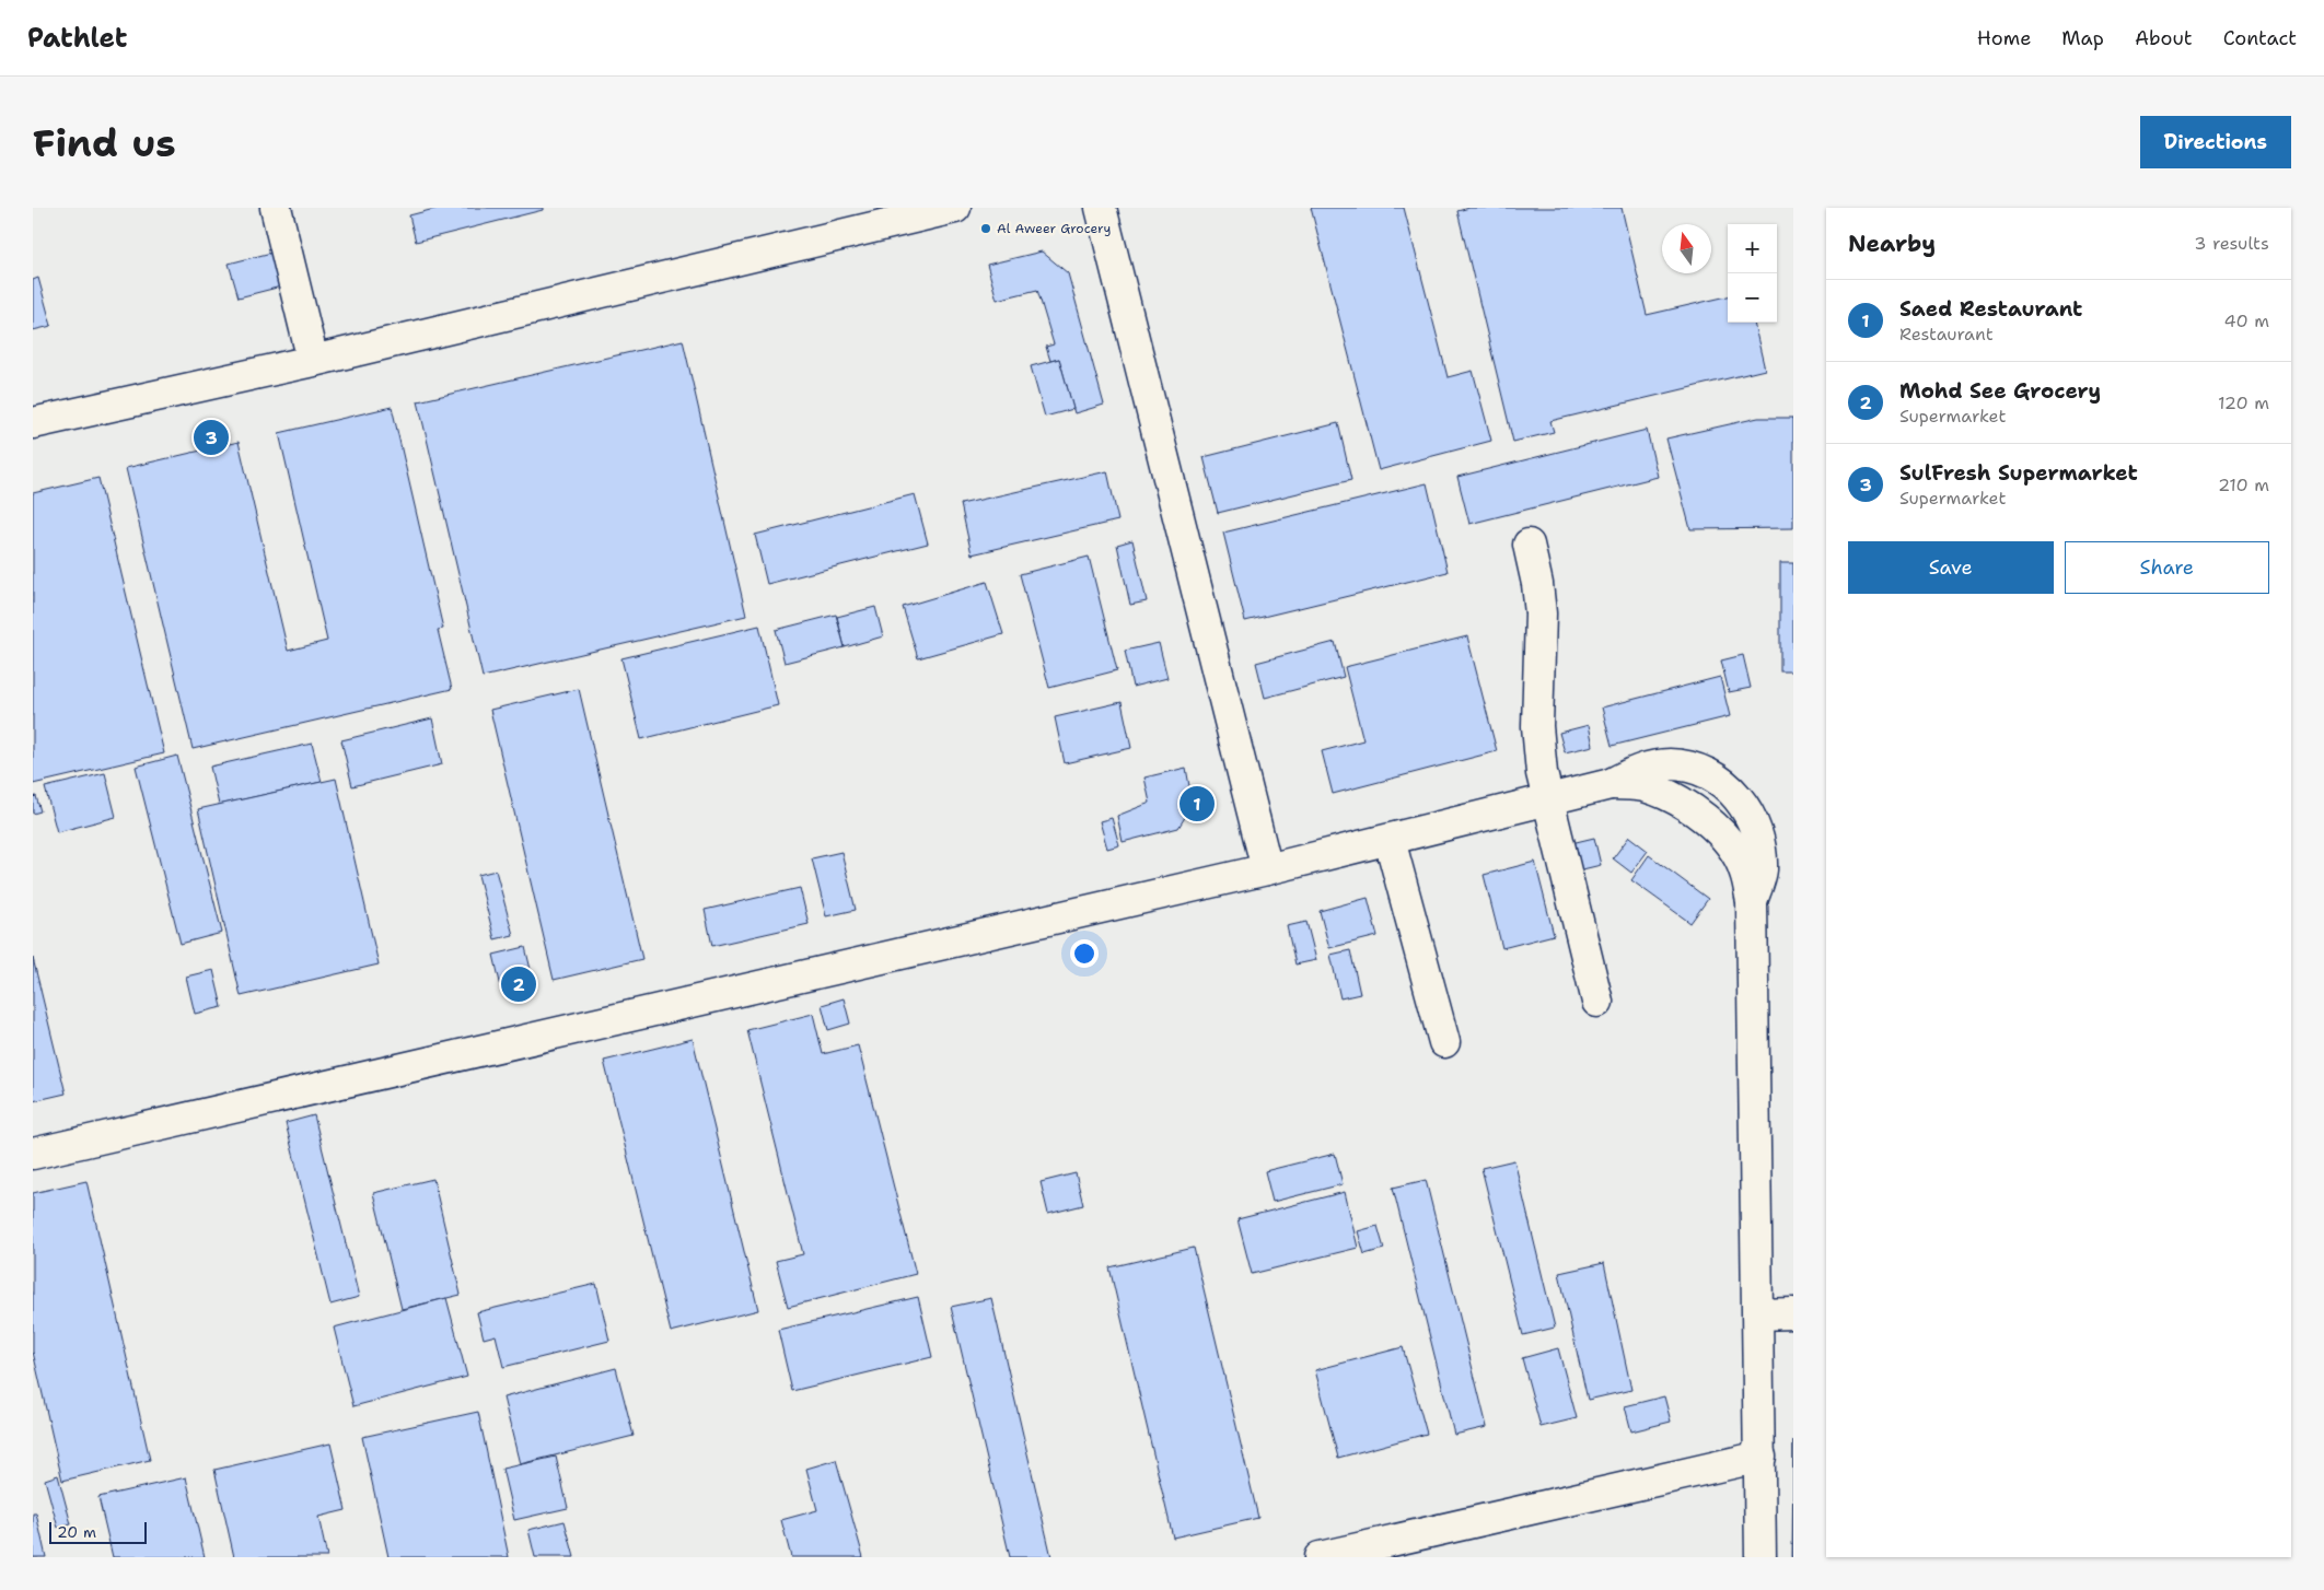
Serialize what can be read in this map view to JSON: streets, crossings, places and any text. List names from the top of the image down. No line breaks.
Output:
{"places":["Al Aweer Grocery"],"scale_bar":"20 m","north":"top","page":{"header":"Pathlet","nav":["Home","Map","About","Contact"],"buttons":["Directions",["Save","Share"]],"title":"Find us","heading":["Nearby","3 results"],"map_buttons":["+","−"],"list":[{"mark":"1","name":"Saed Restaurant","note":"Restaurant","value":"40 m"},{"mark":"2","name":"Mohd See Grocery","note":"Supermarket","value":"120 m"},{"mark":"3","name":"SulFresh Supermarket","note":"Supermarket","value":"210 m"}],"pins":["3","1","2"],"scale":"20 m"}}
